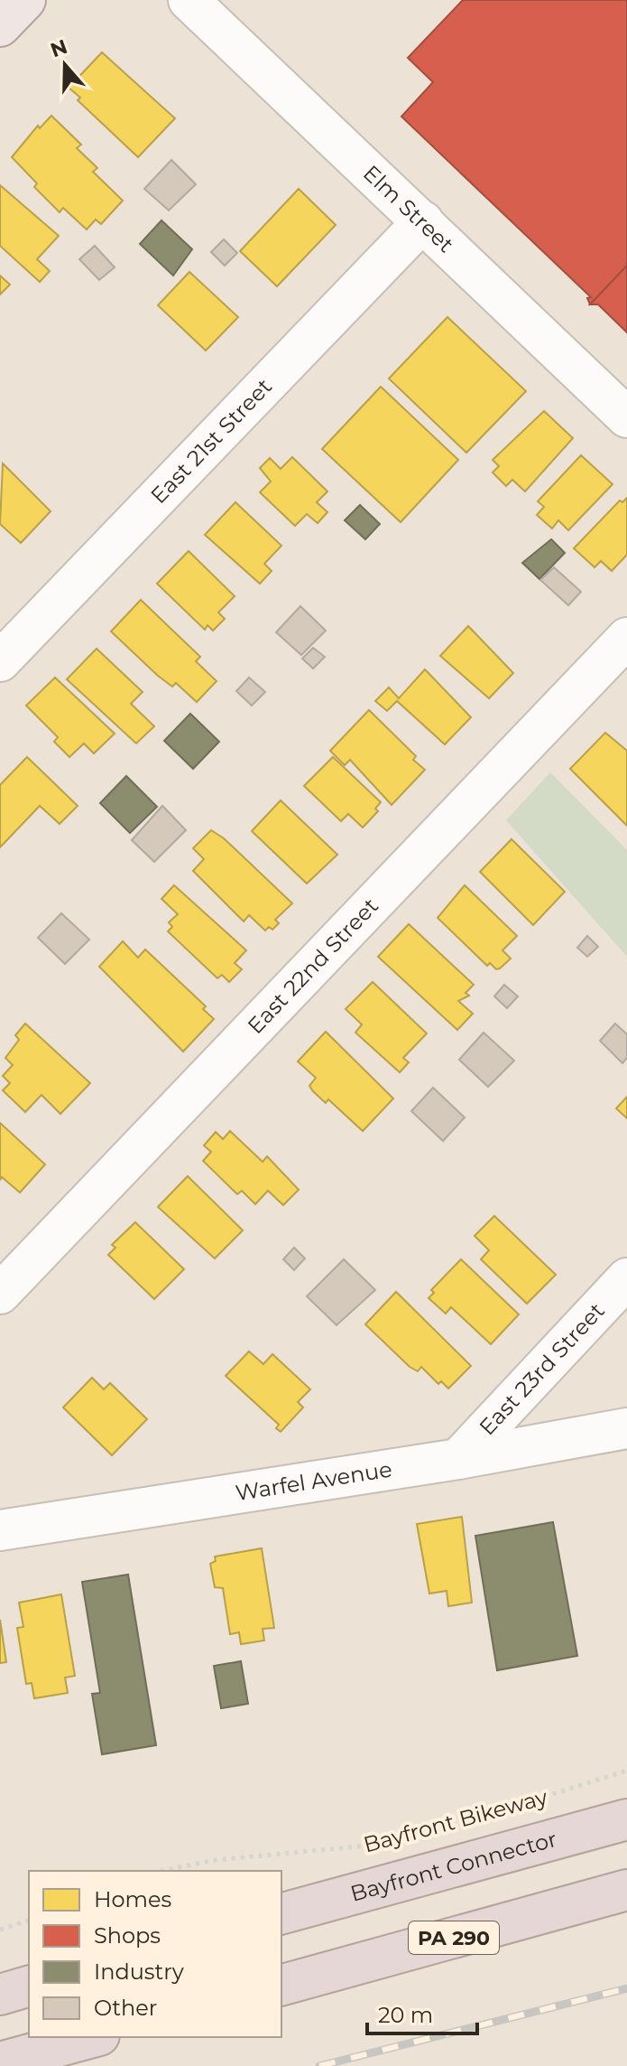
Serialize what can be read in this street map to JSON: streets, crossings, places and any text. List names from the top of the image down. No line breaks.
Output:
{"streets":{"highway":["Bayfront Connector","PA 290"],"street":["Elm Street","East 21st Street","East 22nd Street","East 23rd Street","Warfel Avenue"],"path":["Bayfront Bikeway"]},"crossings":[["Elm Street","East 21st Street"],["East 23rd Street","Warfel Avenue"]],"legend":["Homes","Shops","Industry","Other"],"scale_bar":"20 m","north":"top"}
